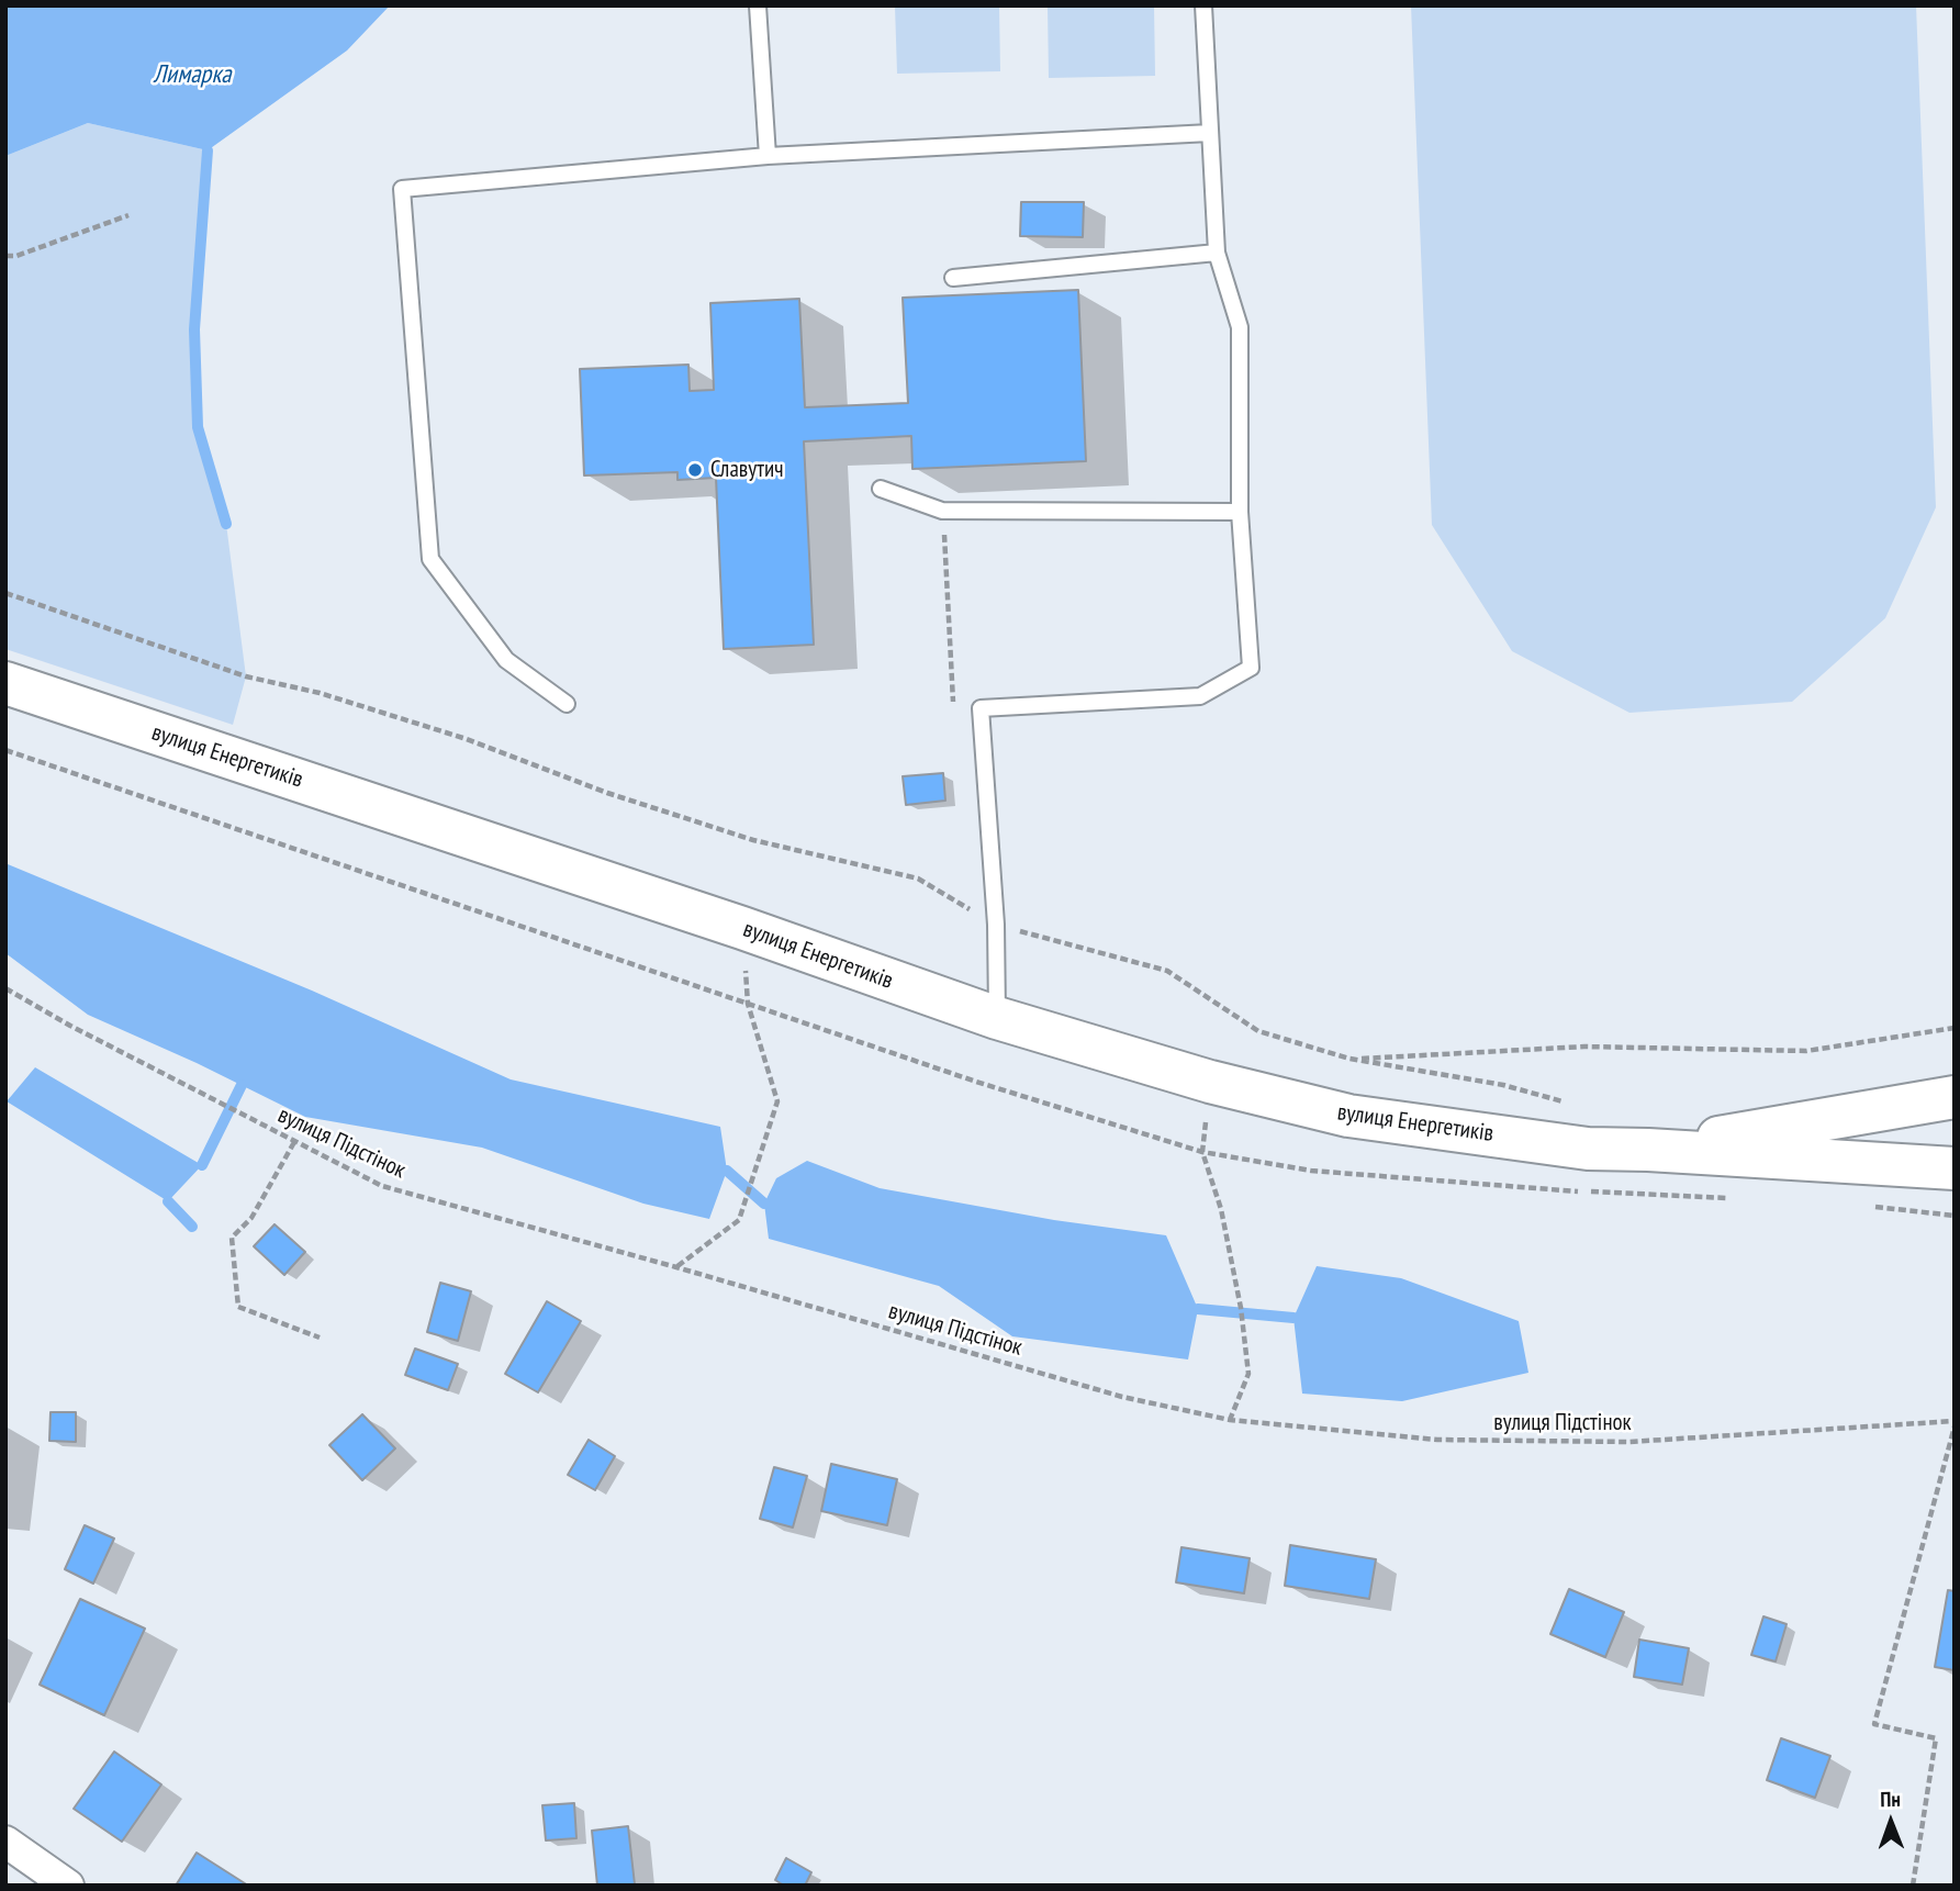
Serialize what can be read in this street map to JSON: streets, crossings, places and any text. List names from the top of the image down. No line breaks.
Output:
{"streets":{"main road":["вулиця Енергетиків"],"path":["вулиця Підстінок"]},"water":["Лимарка"],"places":["Славутич"],"north":"top"}
